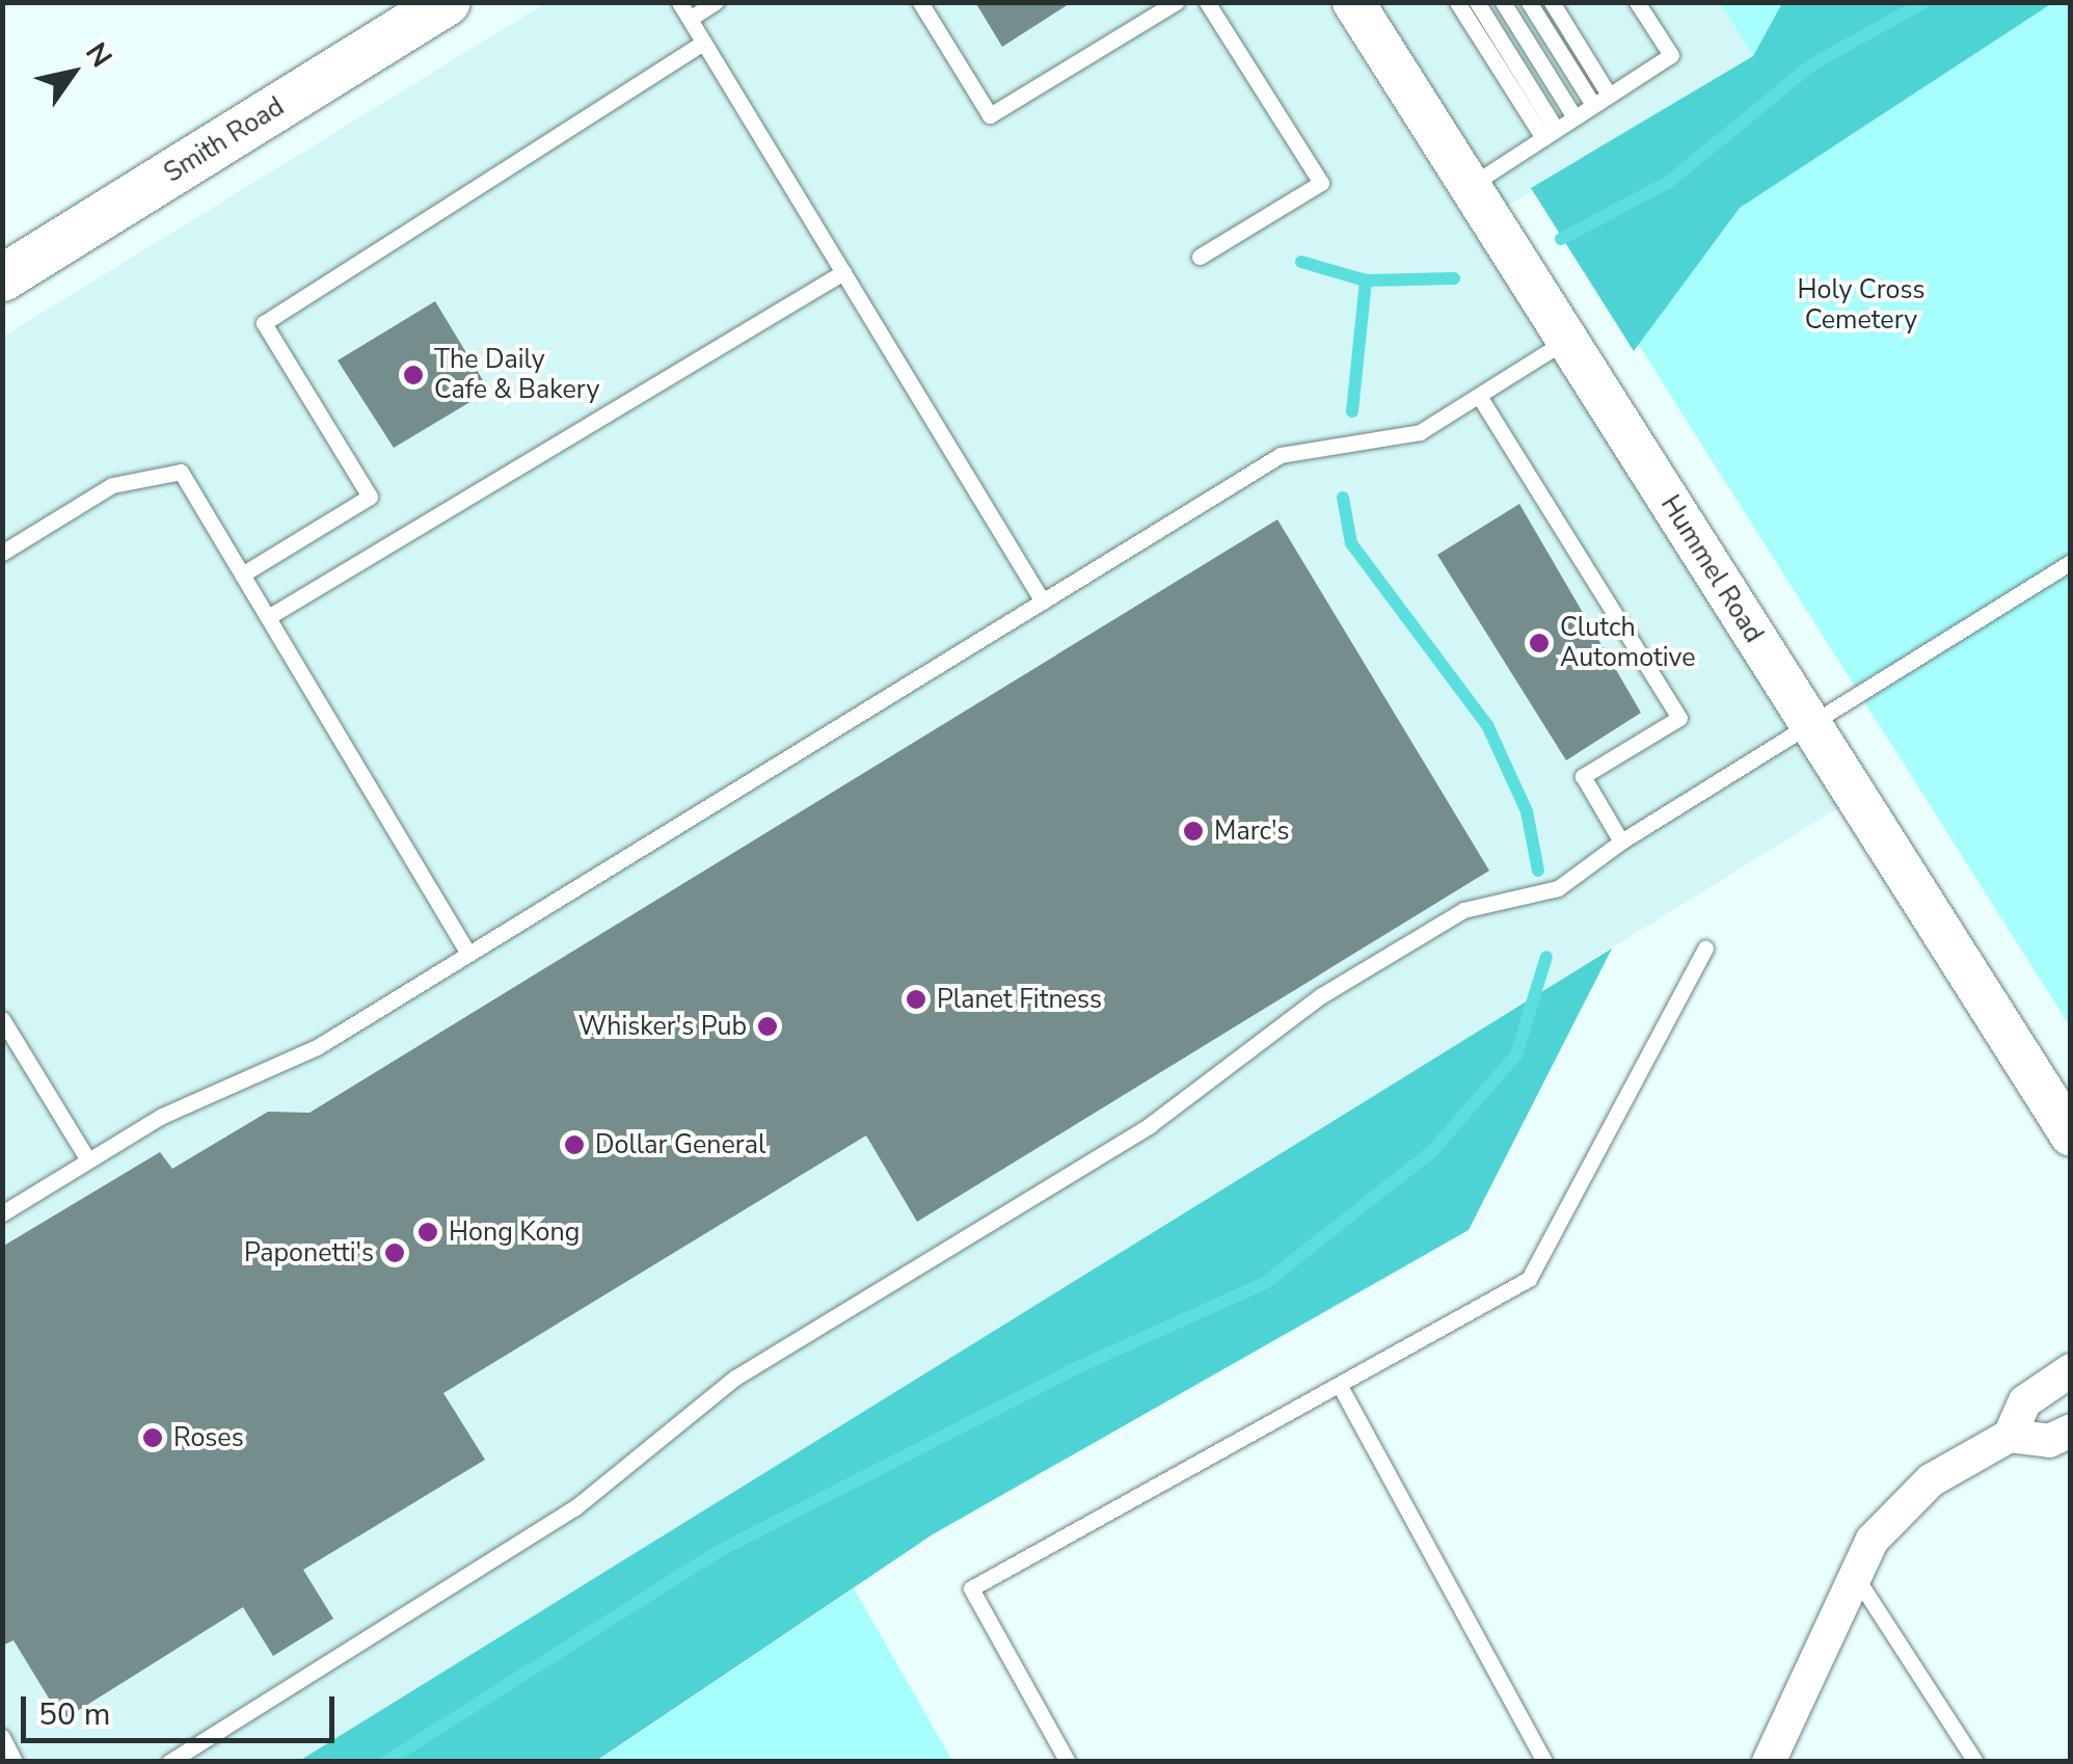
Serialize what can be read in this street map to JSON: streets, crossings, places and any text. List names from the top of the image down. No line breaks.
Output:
{"streets":{"main road":["Smith Road"],"street":["Hummel Road"]},"parks":["Holy Cross Cemetery"],"places":["The Daily Cafe & Bakery","Clutch Automotive","Marc's","Planet Fitness","Whisker's Pub","Dollar General","Hong Kong","Paponetti's","Roses"],"scale_bar":"50 m","north":"top right"}
